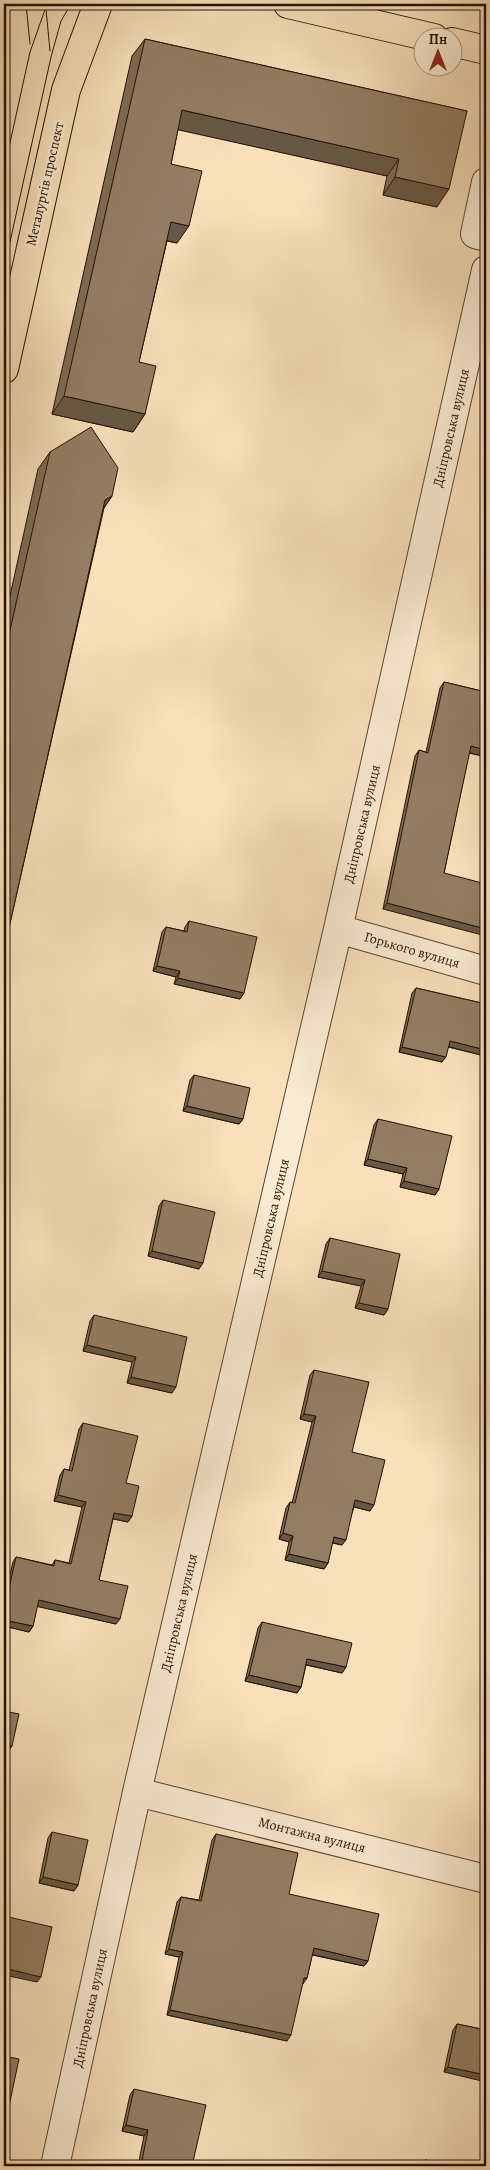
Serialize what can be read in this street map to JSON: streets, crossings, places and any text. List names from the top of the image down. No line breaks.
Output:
{"streets":{"main road":["Металургів проспект"],"street":["Дніпровська вулиця","Горького вулиця","Монтажна вулиця"]},"crossings":[["Дніпровська вулиця","Горького вулиця"],["Дніпровська вулиця","Монтажна вулиця"]],"north":"top"}
